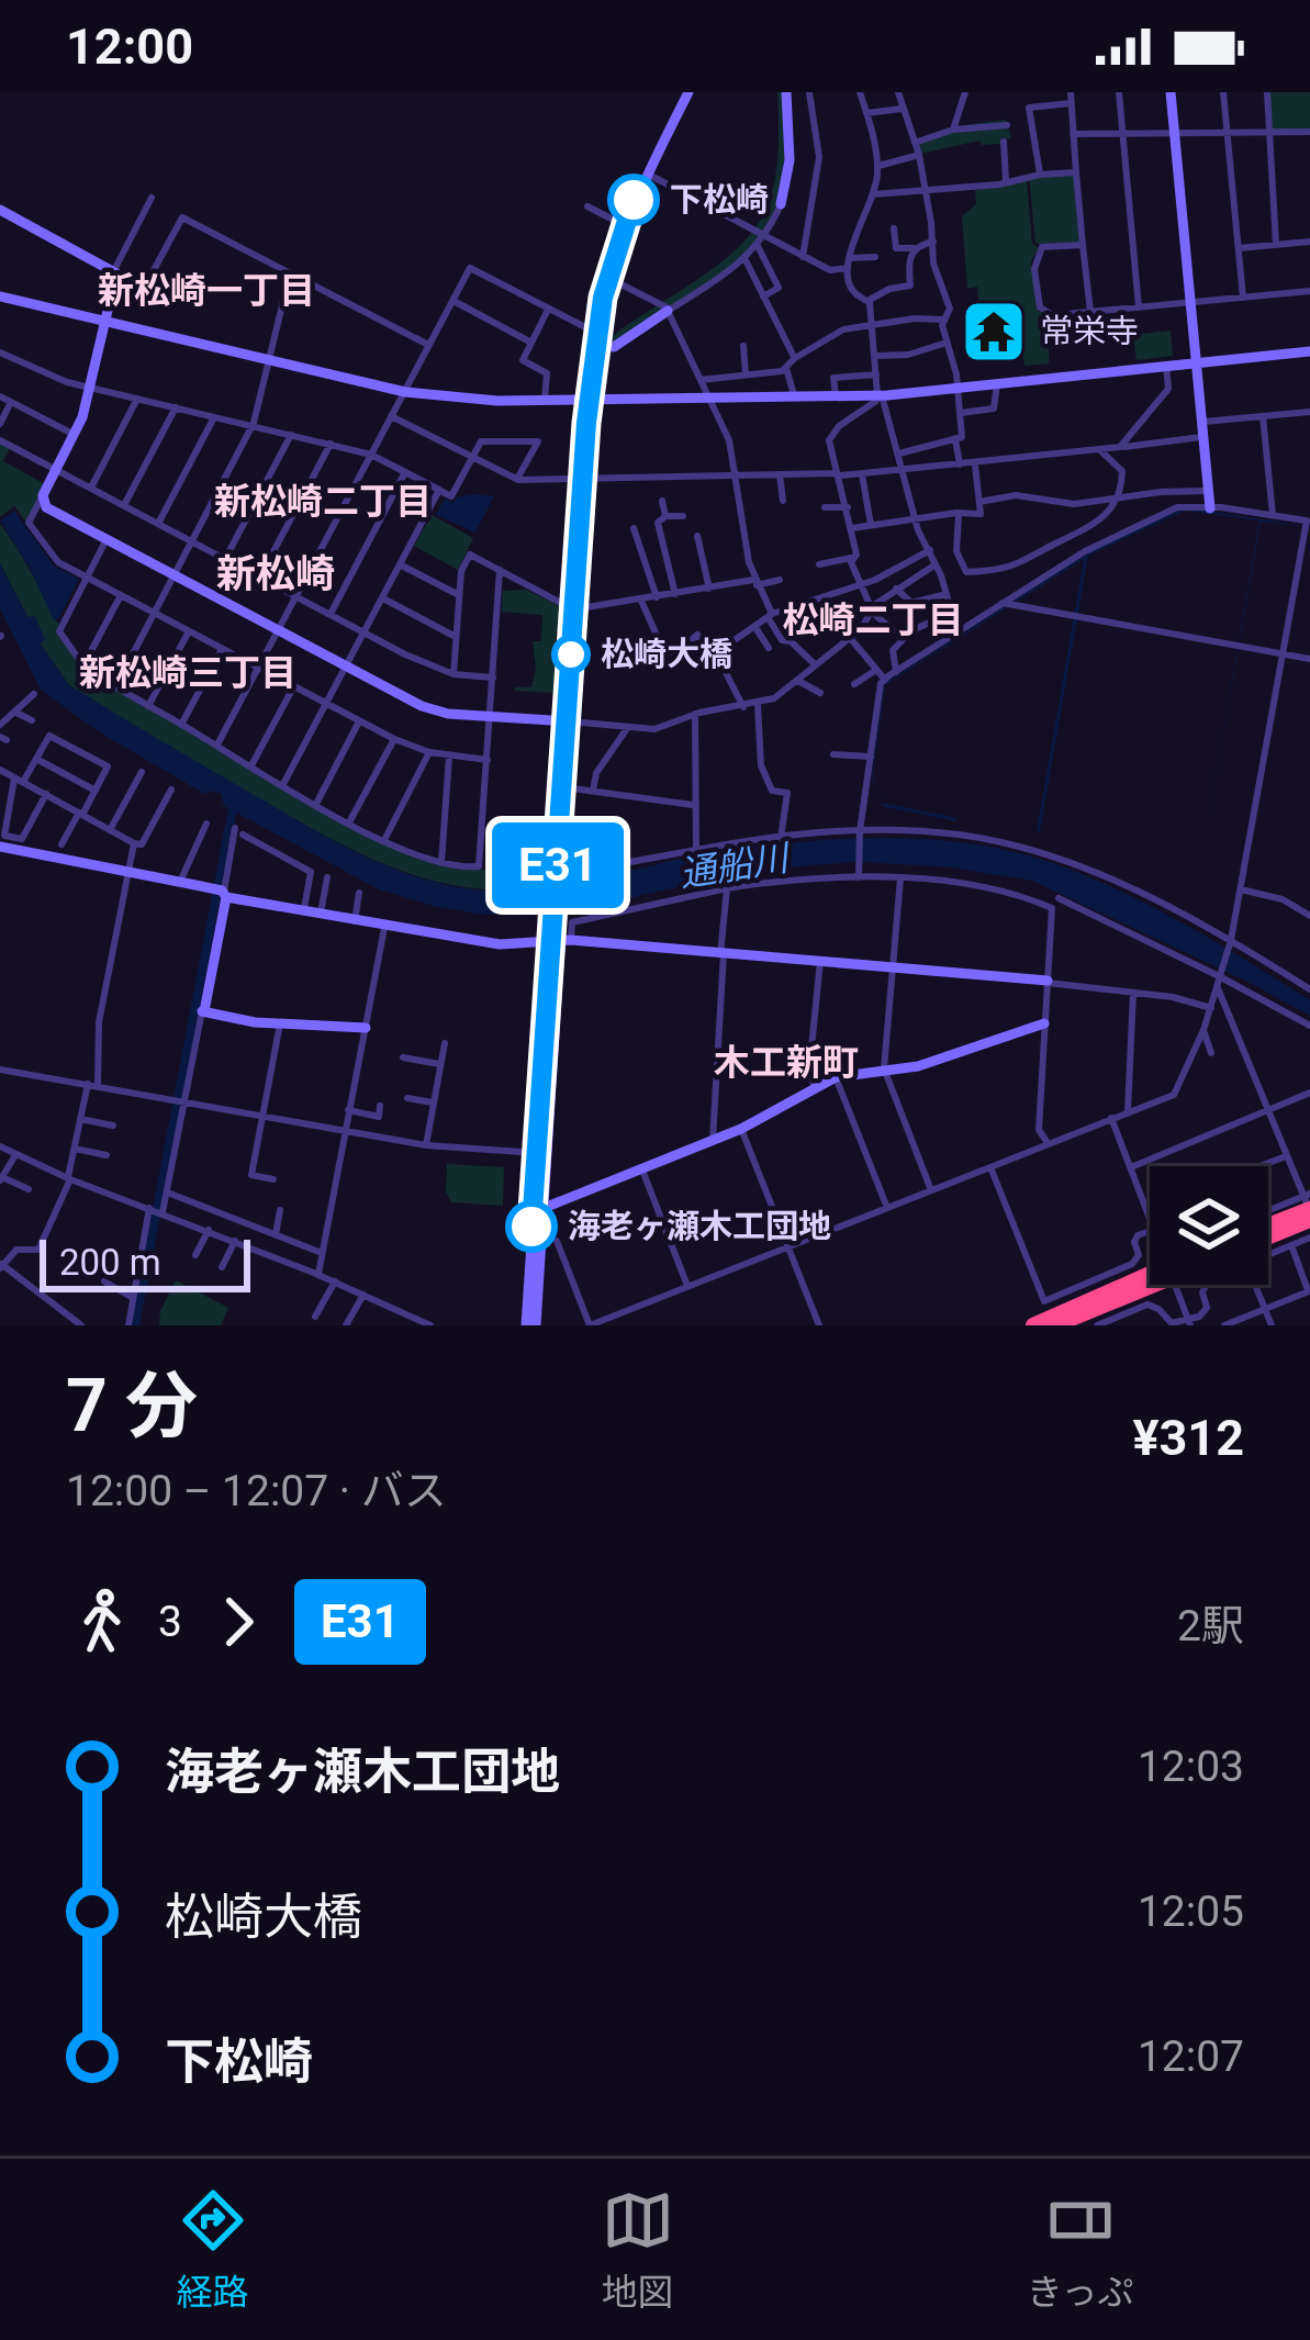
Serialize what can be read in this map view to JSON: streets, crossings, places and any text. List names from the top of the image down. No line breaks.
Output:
{"districts":["新松崎一丁目","新松崎二丁目","新松崎","松崎二丁目","新松崎三丁目","木工新町"],"water":["通船川"],"places":{"other":["下松崎","松崎大橋","海老ヶ瀬木工団地"],"temple":["常栄寺"]},"lines":["bus line E31"],"scale_bar":"200 m","page":{"status":"12:00","on_map":"E31","scale":"200 m","heading":["7 分","12:00 – 12:07 · バス","¥312"],"legs":["3","E31","2駅"],"list":[{"name":"海老ヶ瀬木工団地","value":"12:03"},{"name":"松崎大橋","value":"12:05"},{"name":"下松崎","value":"12:07"}],"tabs":["経路","地図","きっぷ"]}}
